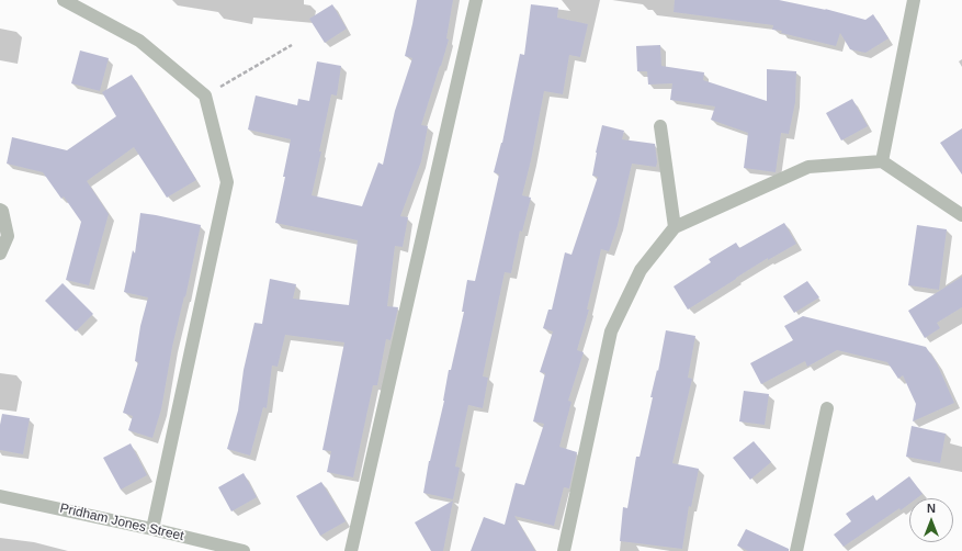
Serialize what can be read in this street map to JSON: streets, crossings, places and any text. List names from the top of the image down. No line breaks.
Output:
{"streets":{"street":["Pridham Jones Street"]},"north":"top"}
